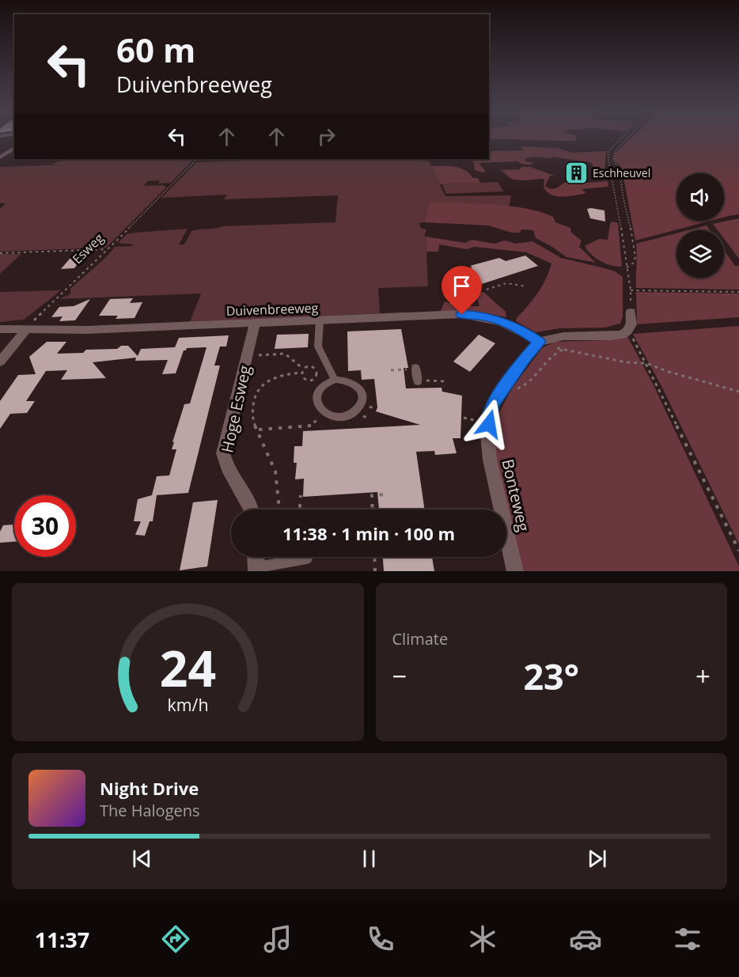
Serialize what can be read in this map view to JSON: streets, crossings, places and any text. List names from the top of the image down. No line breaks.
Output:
{"streets":{"street":["Duivenbreeweg","Hoge Esweg","Bonteweg"],"path":["Esweg"]},"crossings":[["Esweg","Duivenbreeweg"],["Duivenbreeweg","Hoge Esweg"],["Duivenbreeweg","Bonteweg"]],"places":{"building":["Eschheuvel"]},"page":{"turn":["60 m","Duivenbreeweg"],"limit":"30","trip":"11:38 · 1 min · 100 m","tile":"Climate","heat":["−","23°","+"],"song":["Night Drive","The Halogens"],"tabs":"11:37","gauge":["24","km/h"]}}
